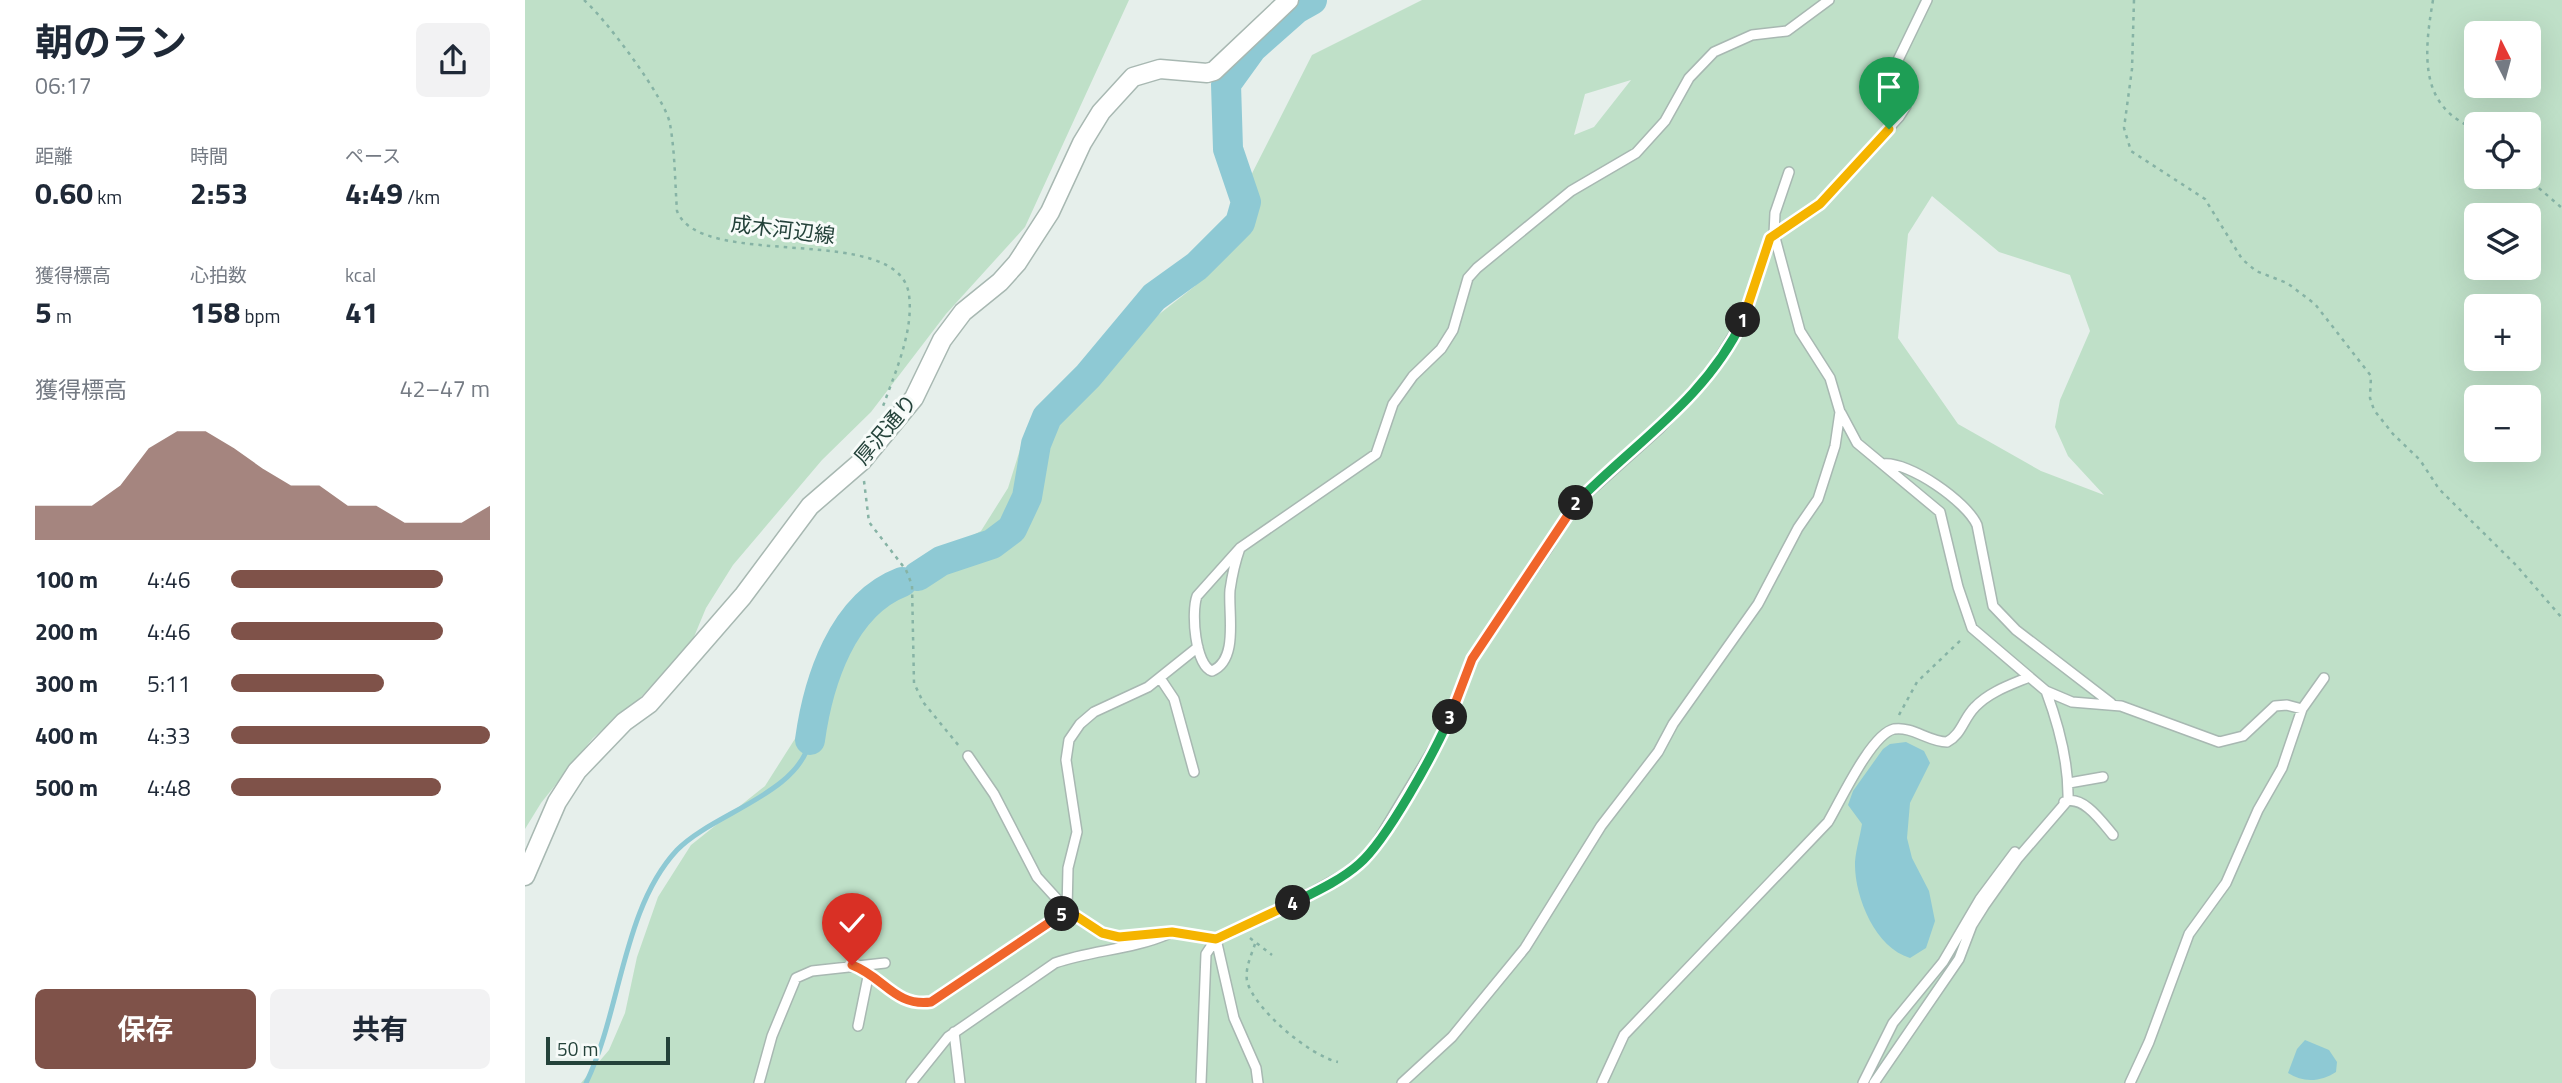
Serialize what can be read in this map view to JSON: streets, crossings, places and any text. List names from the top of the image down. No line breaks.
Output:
{"streets":{"street":["厚沢通り"],"path":["成木河辺線"]},"scale_bar":"50 m","north":"top","page":{"heading":["朝のラン","06:17"],"map_buttons":["+","−"],"stats":[["距離","0.60 km"],["時間","2:53"],["ペース","4:49 /km"],["獲得標高","5 m"],["心拍数","158 bpm"],["kcal","41"]],"pins":["1","2","3","4","5"],"chart":["獲得標高","42–47 m"],"list":[{"name":"100 m","note":"4:46"},{"name":"200 m","note":"4:46"},{"name":"300 m","note":"5:11"},{"name":"400 m","note":"4:33"},{"name":"500 m","note":"4:48"}],"buttons":["保存","共有"],"scale":"50 m"}}
